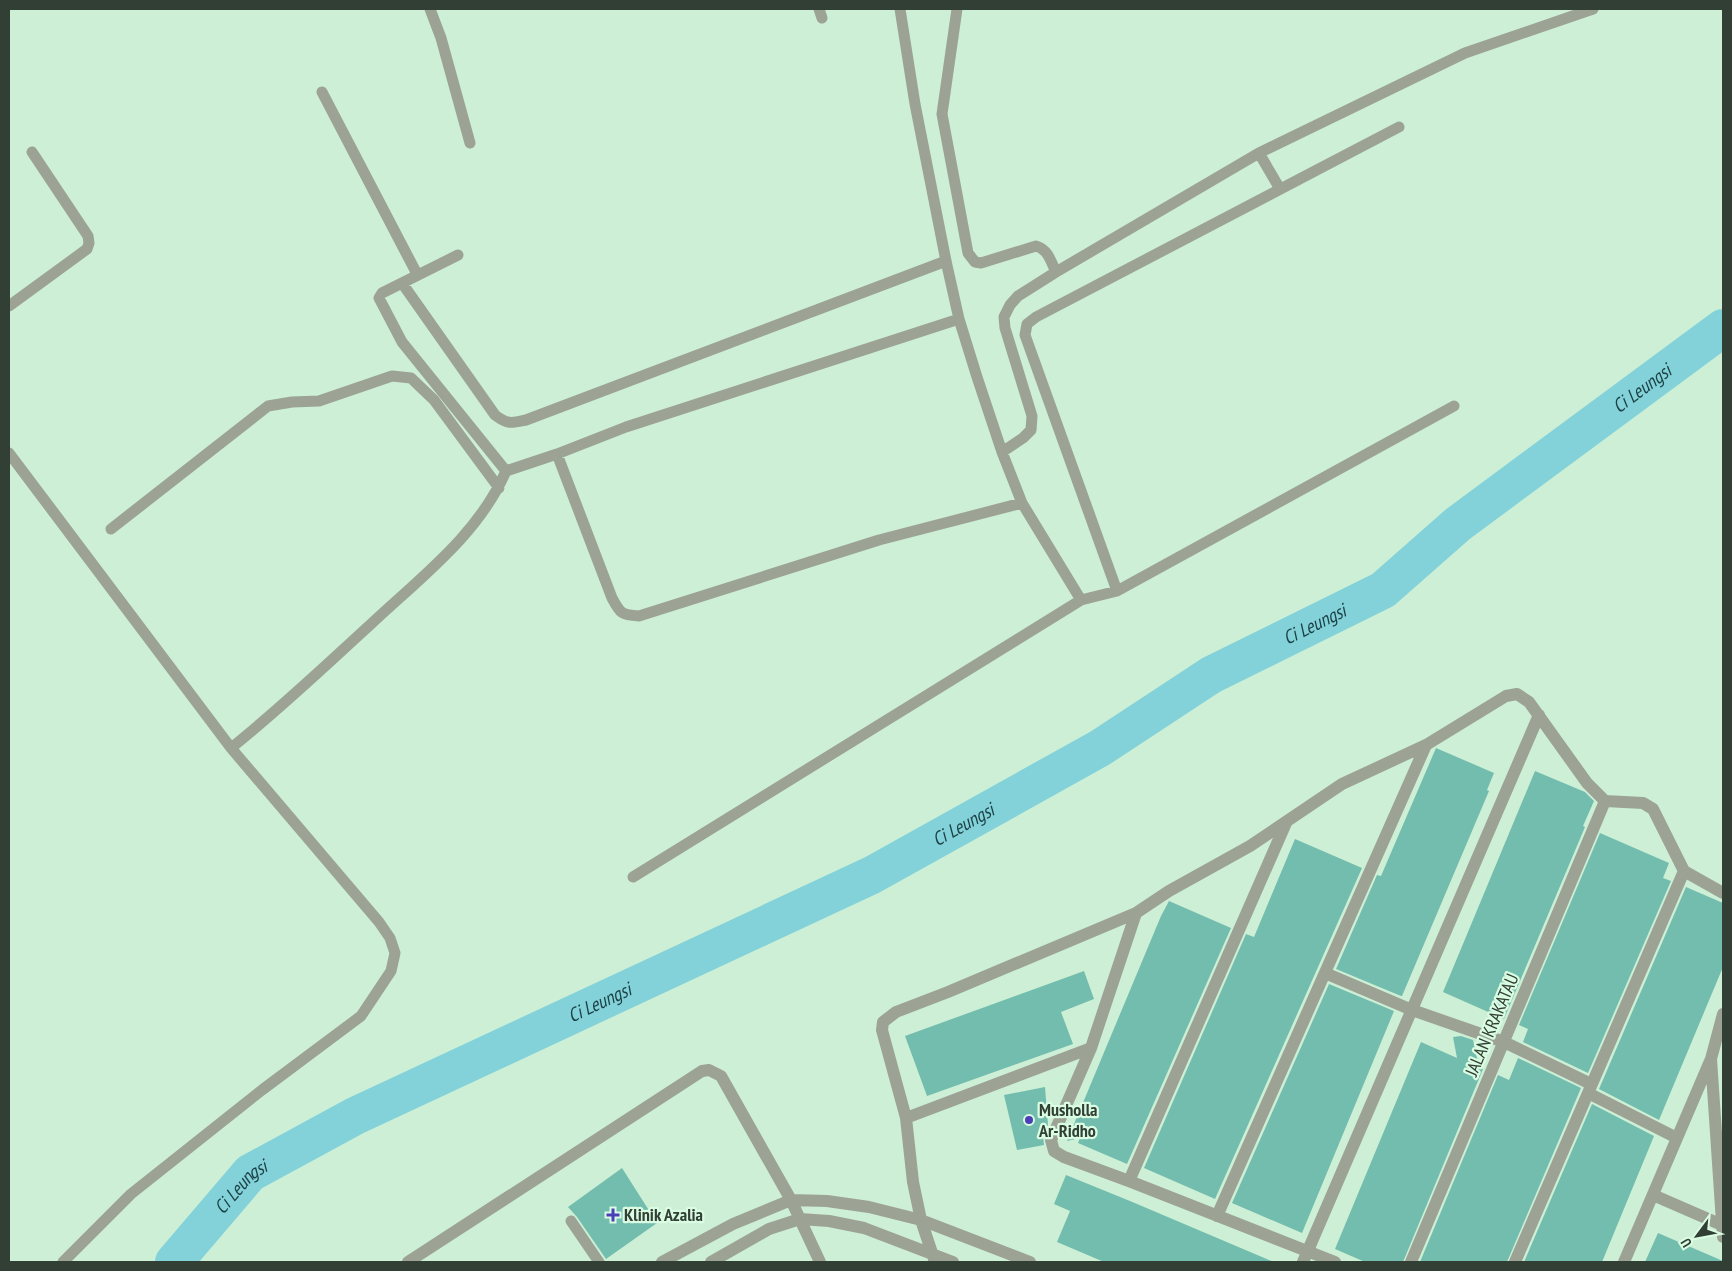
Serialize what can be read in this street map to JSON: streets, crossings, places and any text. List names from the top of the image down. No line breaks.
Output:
{"streets":{"street":["JALAN KRAKATAU"]},"water":["Ci Leungsi"],"places":{"other":["Musholla Ar-Ridho"],"health":["Klinik Azalia"]},"north":"bottom left"}
